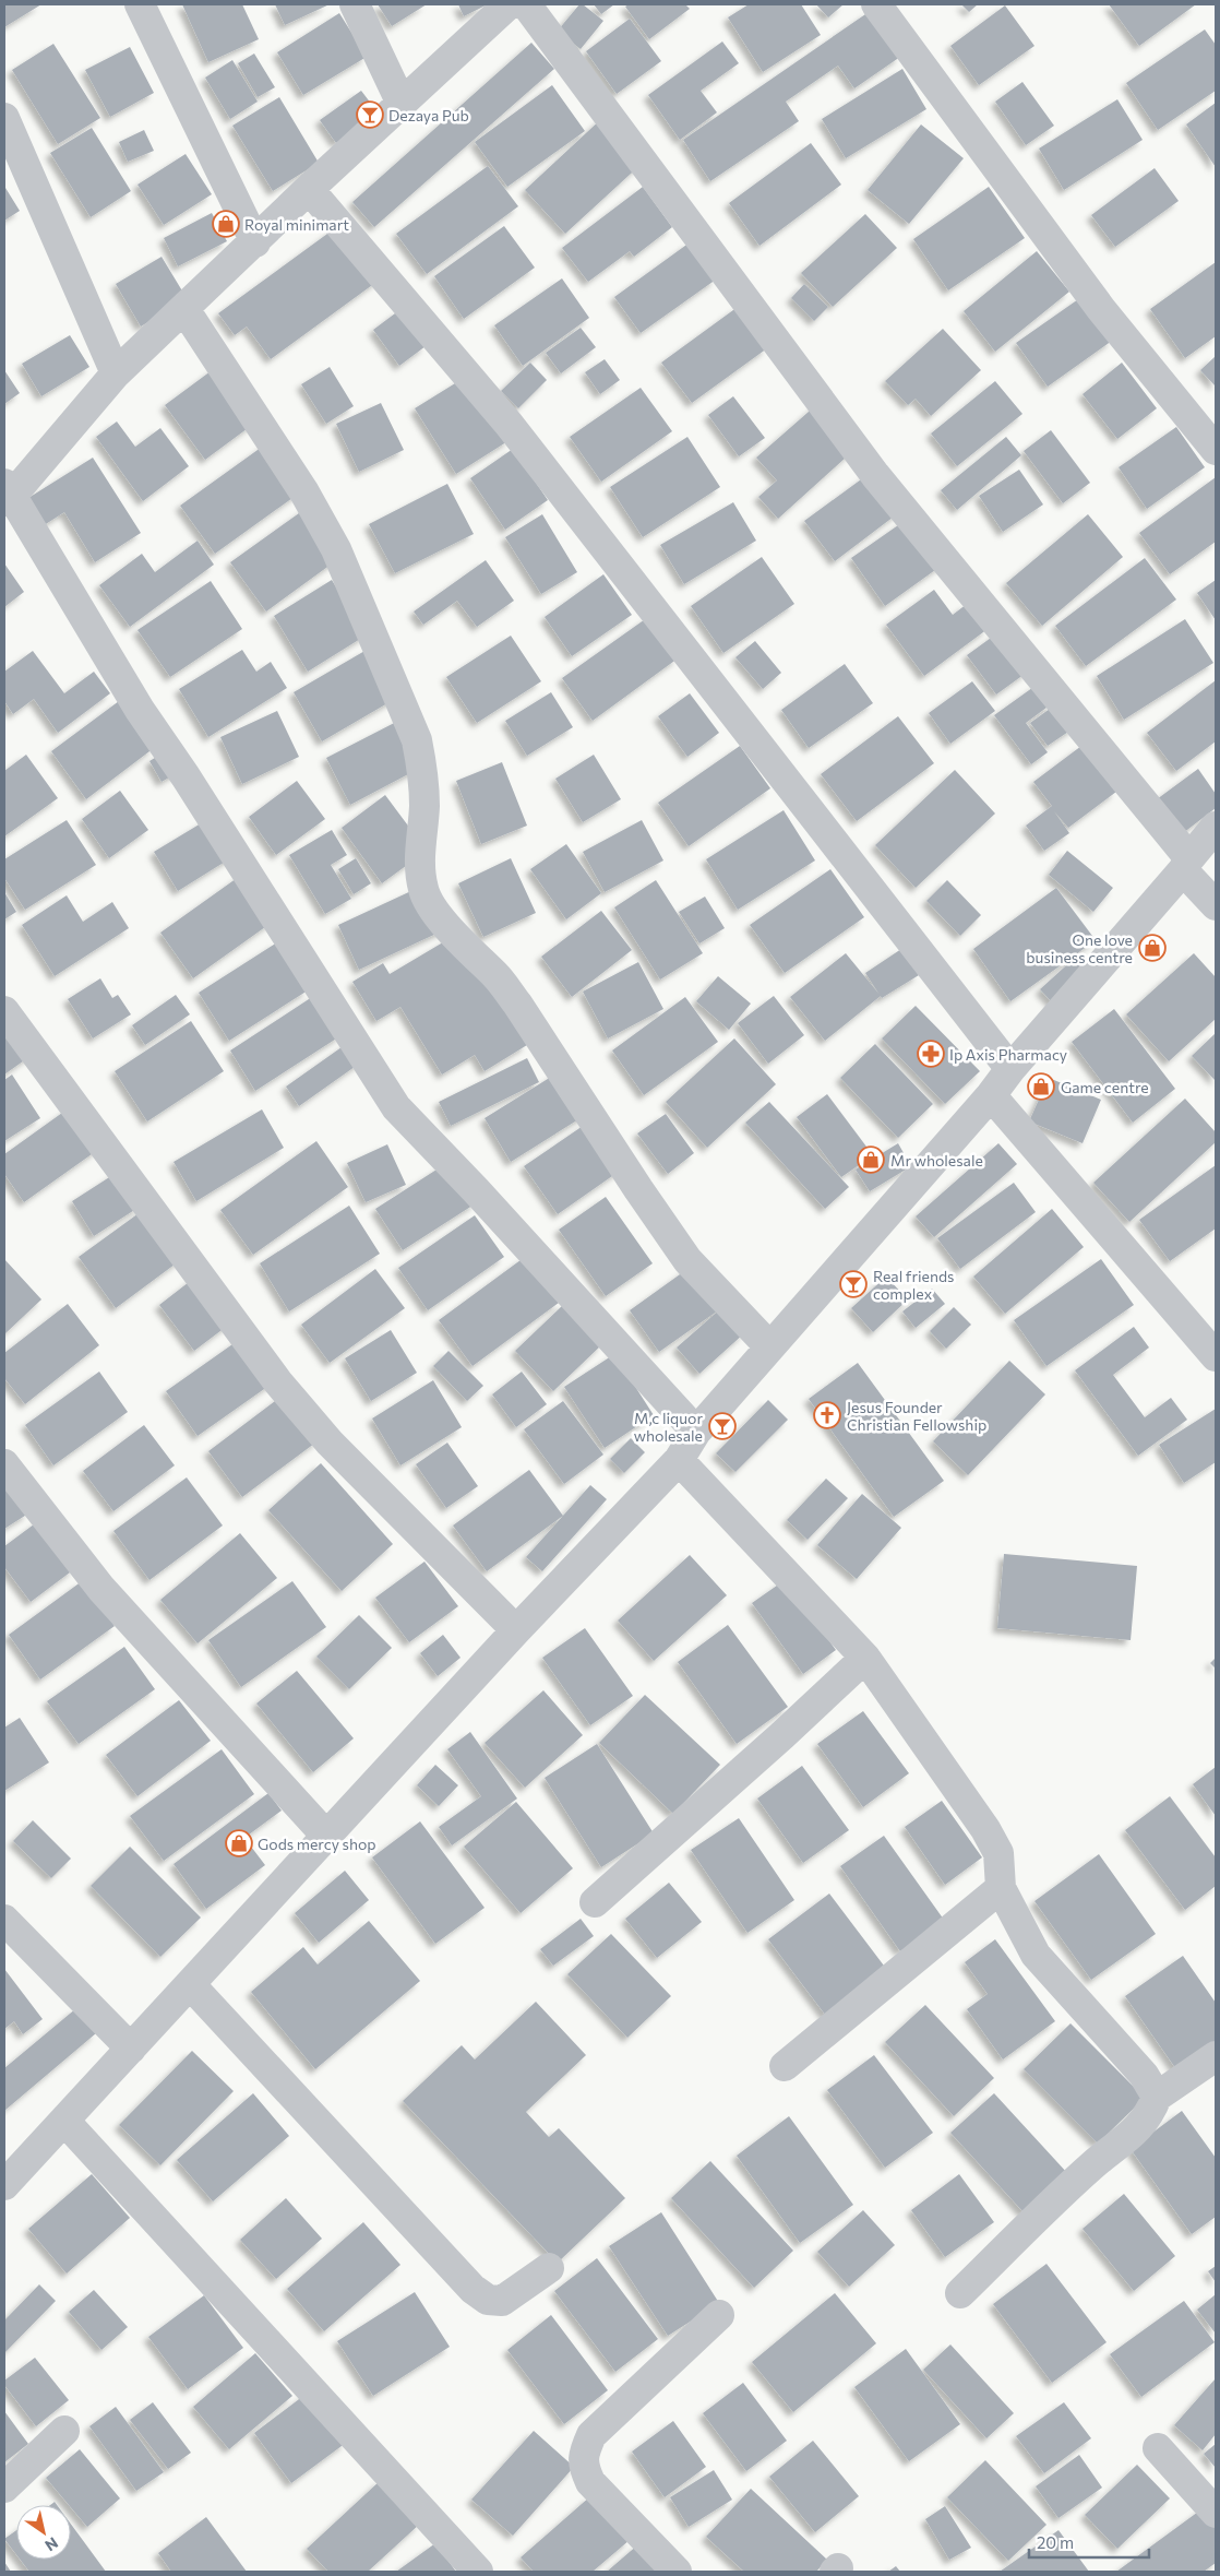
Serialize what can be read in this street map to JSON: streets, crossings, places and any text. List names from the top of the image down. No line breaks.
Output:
{"places":{"bar":["Dezaya Pub","Real friends complex","M,c liquor wholesale"],"shop":["Royal minimart","One love business centre","Game centre","Mr wholesale","Gods mercy shop"],"pharmacy":["Ip Axis Pharmacy"],"church":["Jesus Founder Christian Fellowship"]},"scale_bar":"20 m","north":"bottom right"}
